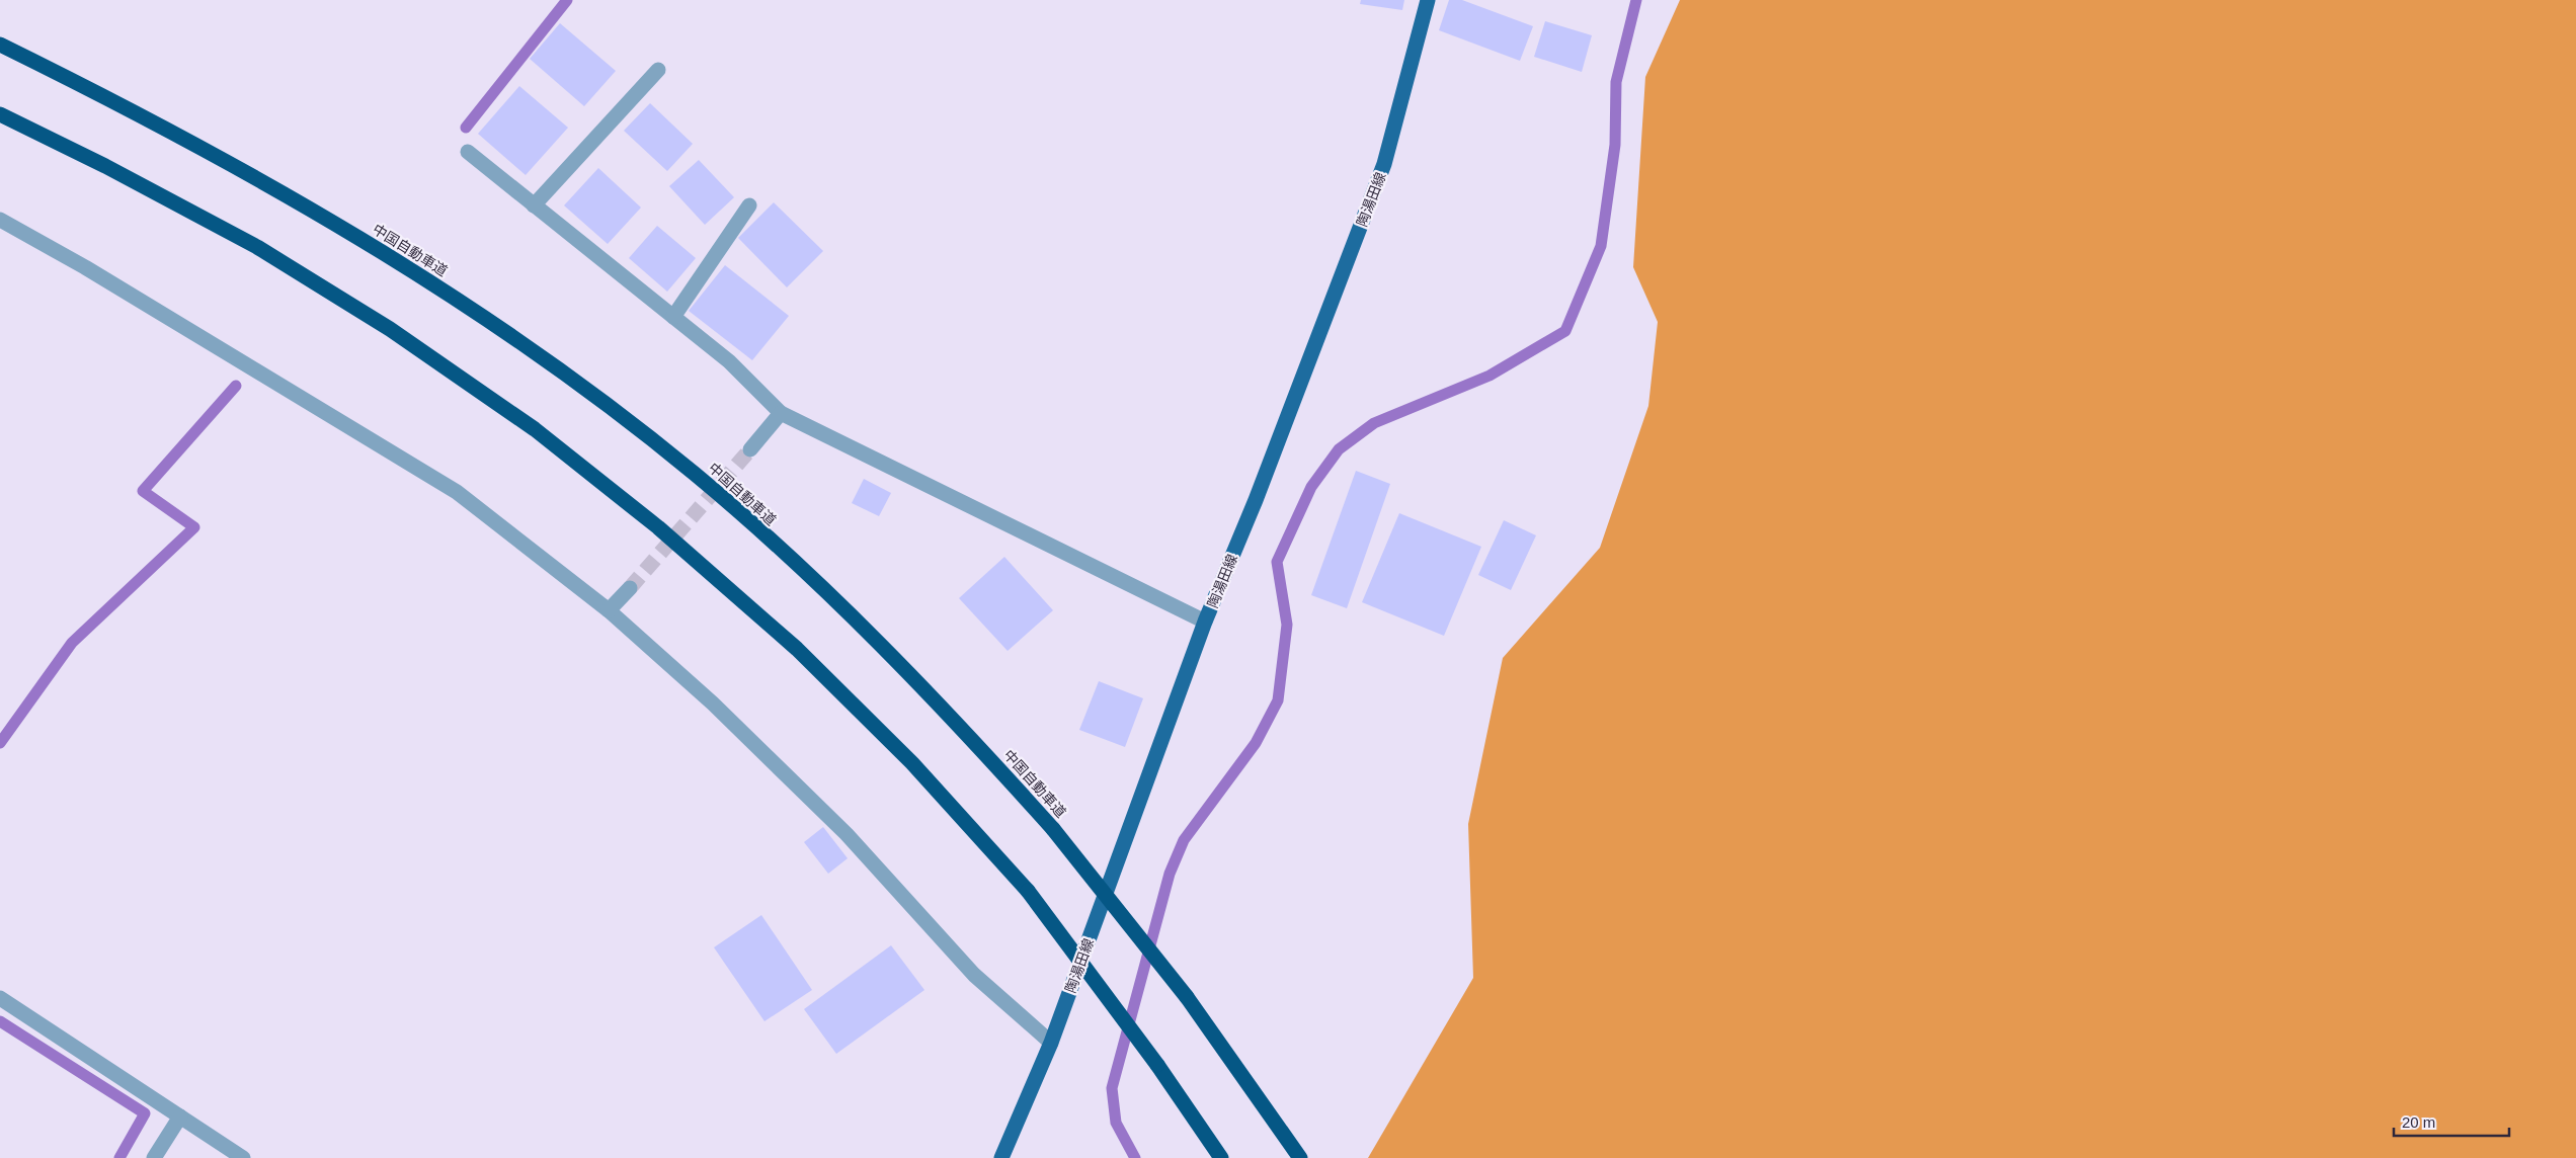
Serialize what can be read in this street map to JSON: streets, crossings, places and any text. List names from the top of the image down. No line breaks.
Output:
{"streets":{"highway":["中国自動車道"],"main road":["陶湯田線"]},"scale_bar":"20 m"}
